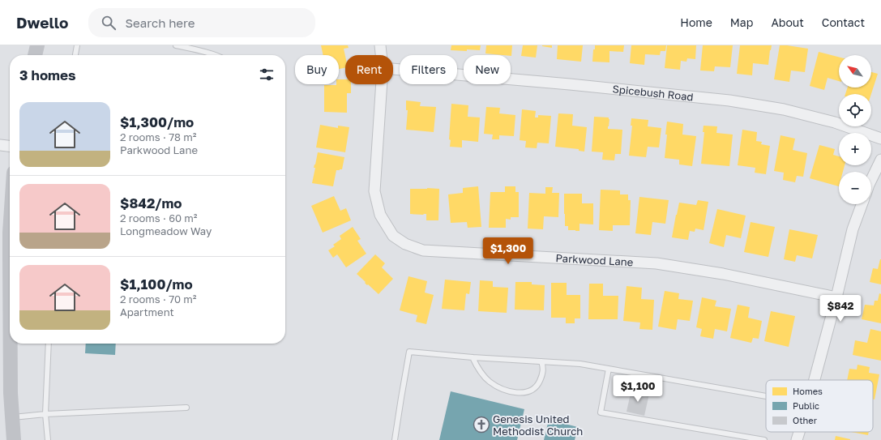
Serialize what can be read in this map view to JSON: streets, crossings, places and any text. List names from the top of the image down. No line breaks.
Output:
{"streets":{"street":["Spicebush Road","Parkwood Lane"]},"places":{"church":["Genesis United Methodist Church"]},"legend":["Homes","Public","Other"],"north":"top left","page":{"header":"Dwello","search":"Search here","nav":["Home","Map","About","Contact"],"map_buttons":["+","−"],"chip":["Buy","Rent","Filters","New"],"heading":"3 homes","list":[{"name":"$1,300/mo","note":"2 rooms · 78 m² · Parkwood Lane"},{"name":"$842/mo","note":"2 rooms · 60 m² · Longmeadow Way"},{"name":"$1,100/mo","note":"2 rooms · 70 m² · Apartment"}],"price":["$1,300","$842","$1,100"]}}
